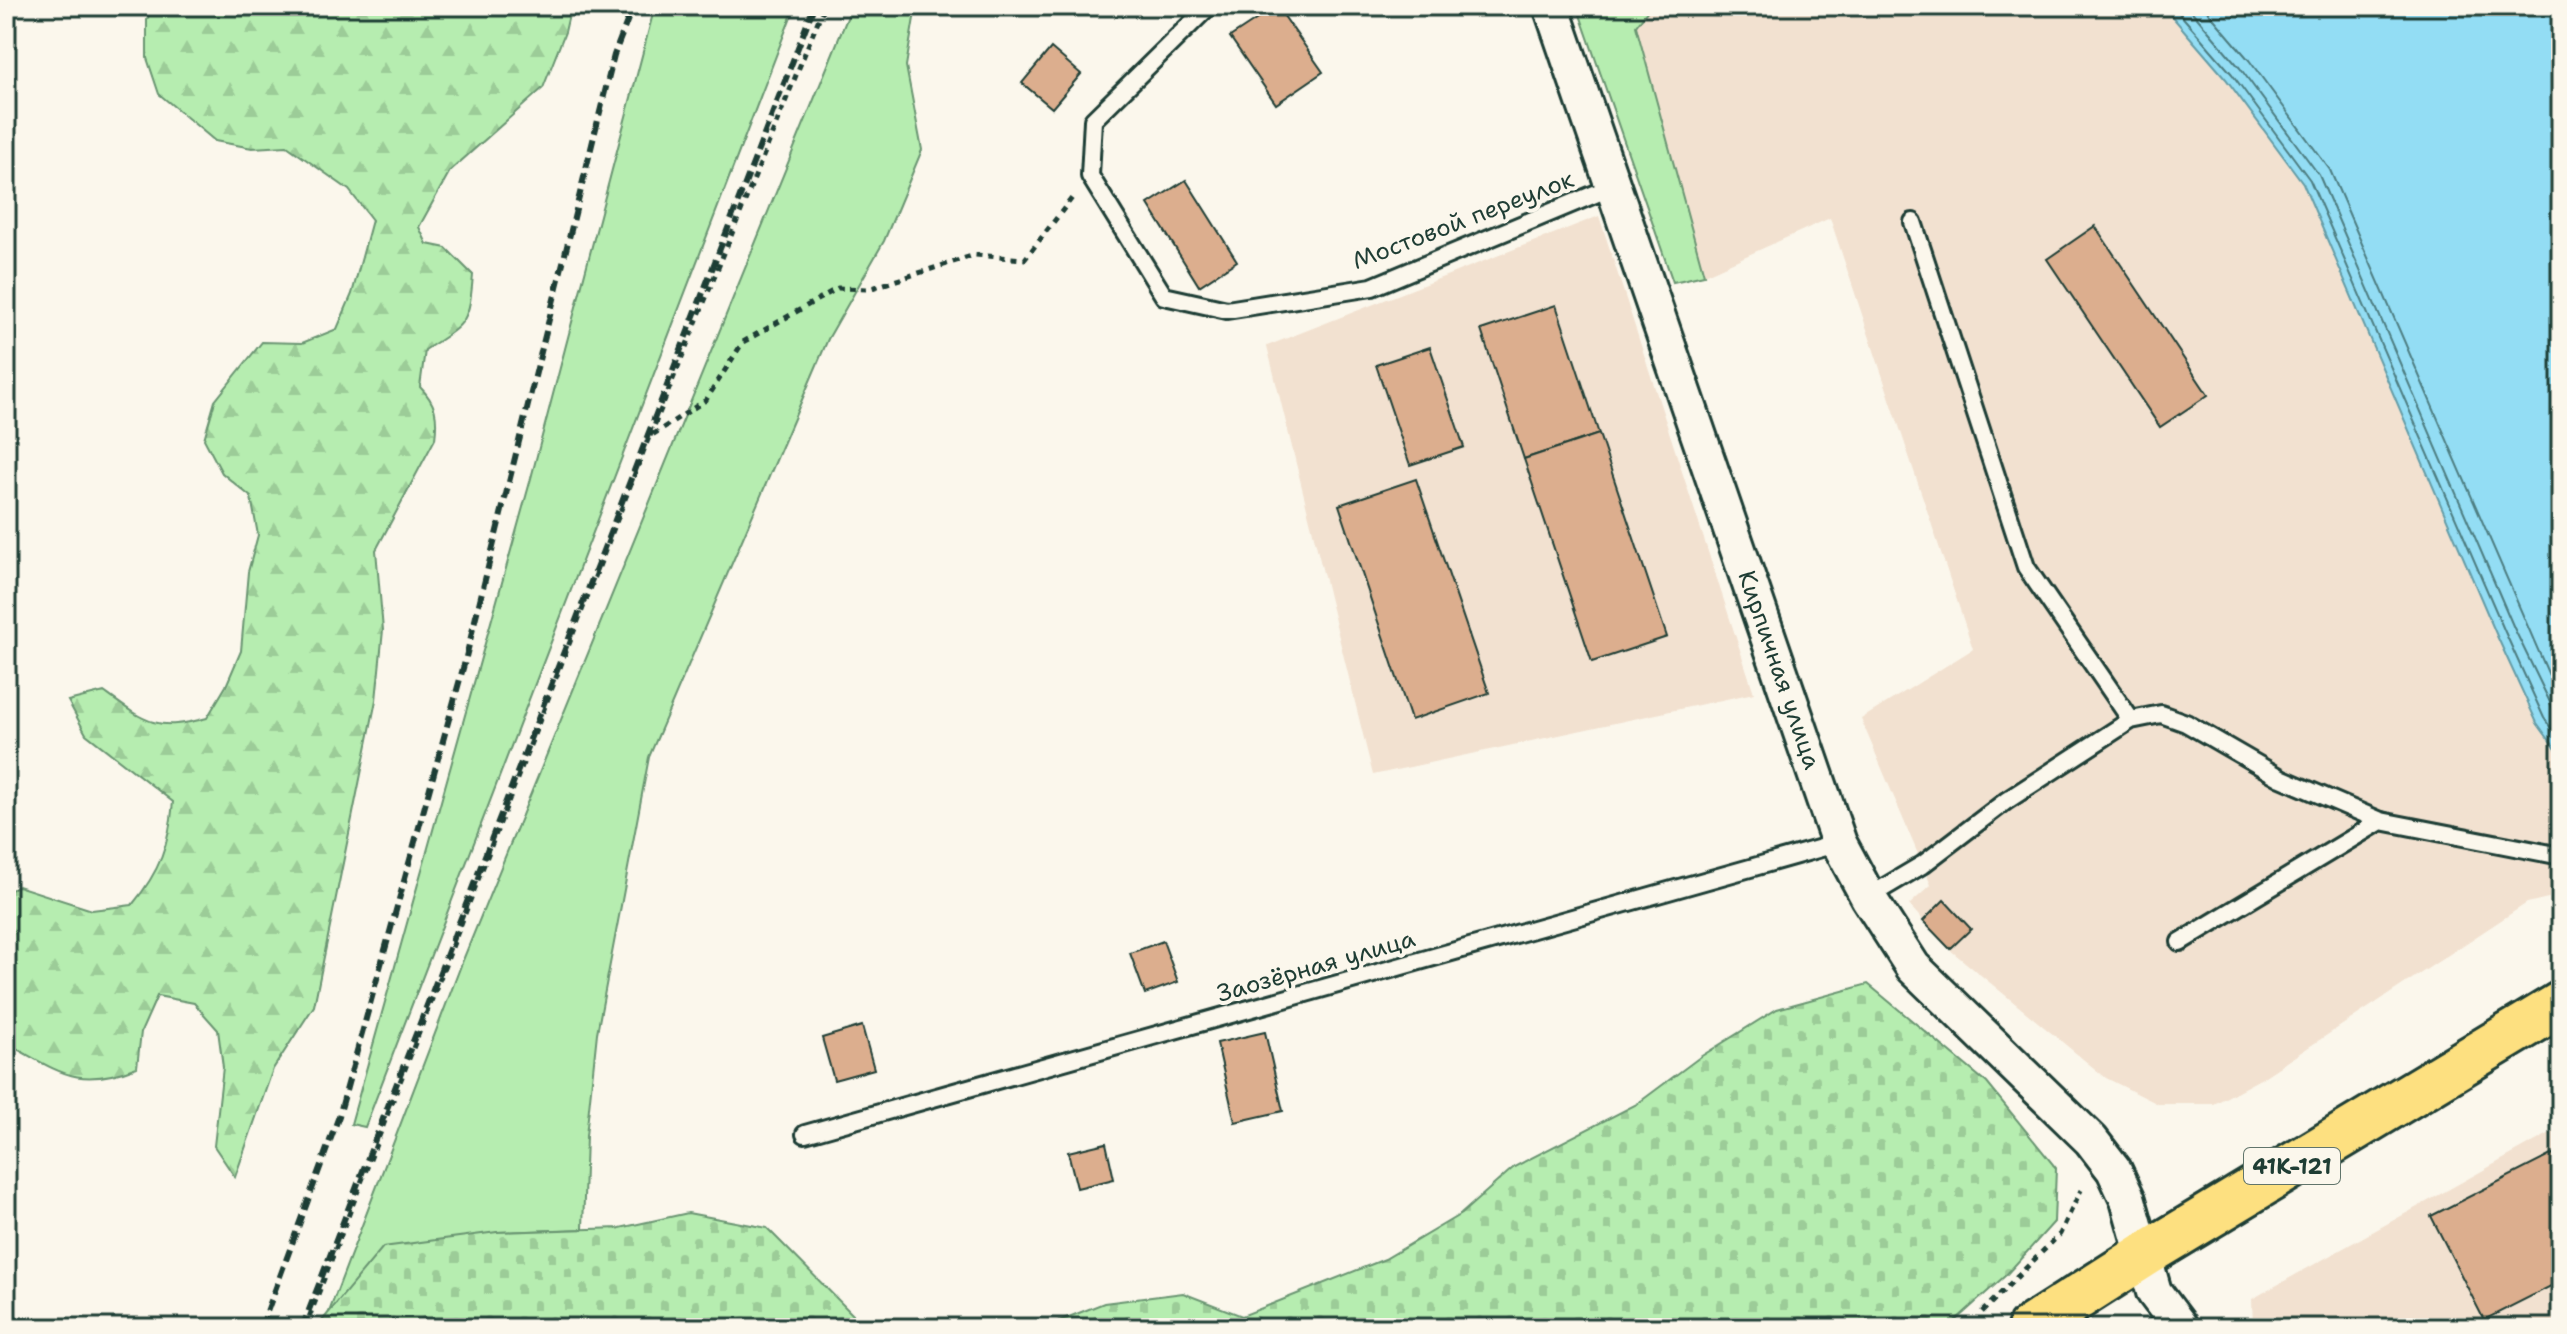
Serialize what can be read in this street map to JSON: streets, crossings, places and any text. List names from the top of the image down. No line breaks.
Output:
{"streets":{"main road":["41К-121"],"street":["Кирпичная улица"],"lane":["Мостовой переулок","Заозёрная улица"]},"crossings":[["Мостовой переулок","Кирпичная улица"],["Кирпичная улица","Заозёрная улица"],["Кирпичная улица","41К-121"]]}
